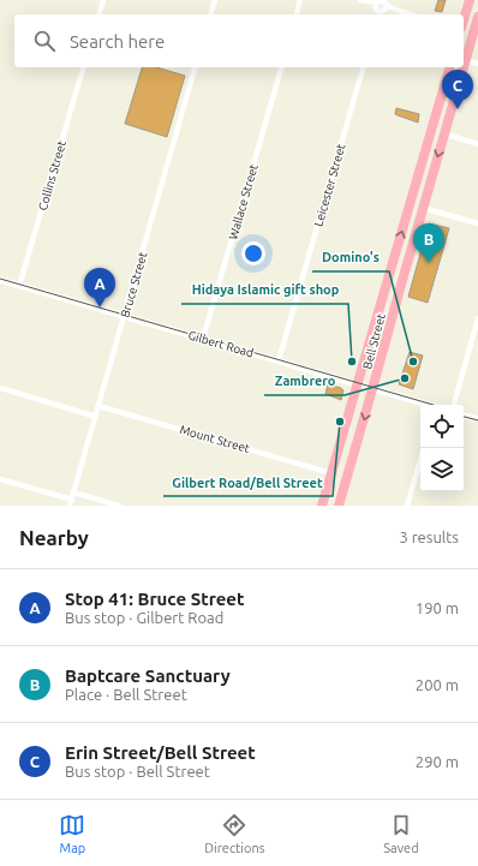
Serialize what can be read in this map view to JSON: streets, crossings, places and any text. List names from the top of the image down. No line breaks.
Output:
{"streets":{"highway":["Bell Street"],"street":["Collins Street","Leicester Street","Wallace Street","Bruce Street","Gilbert Road","Mount Street"]},"crossings":[["Collins Street","Gilbert Road"],["Leicester Street","Gilbert Road"],["Wallace Street","Gilbert Road"],["Bruce Street","Gilbert Road"],["Bruce Street","Mount Street"],["Bell Street","Gilbert Road"],["Bell Street","Mount Street"]],"places":["Hidaya Islamic gift shop","Domino's","Zambrero","Gilbert Road/Bell Street"],"page":{"search":"Search here","pins":["C","B","A"],"heading":["Nearby","3 results"],"list":[{"mark":"A","name":"Stop 41: Bruce Street","note":"Bus stop · Gilbert Road","value":"190 m"},{"mark":"B","name":"Baptcare Sanctuary","note":"Place · Bell Street","value":"200 m"},{"mark":"C","name":"Erin Street/Bell Street","note":"Bus stop · Bell Street","value":"290 m"}],"nav":["Map","Directions","Saved"]}}
